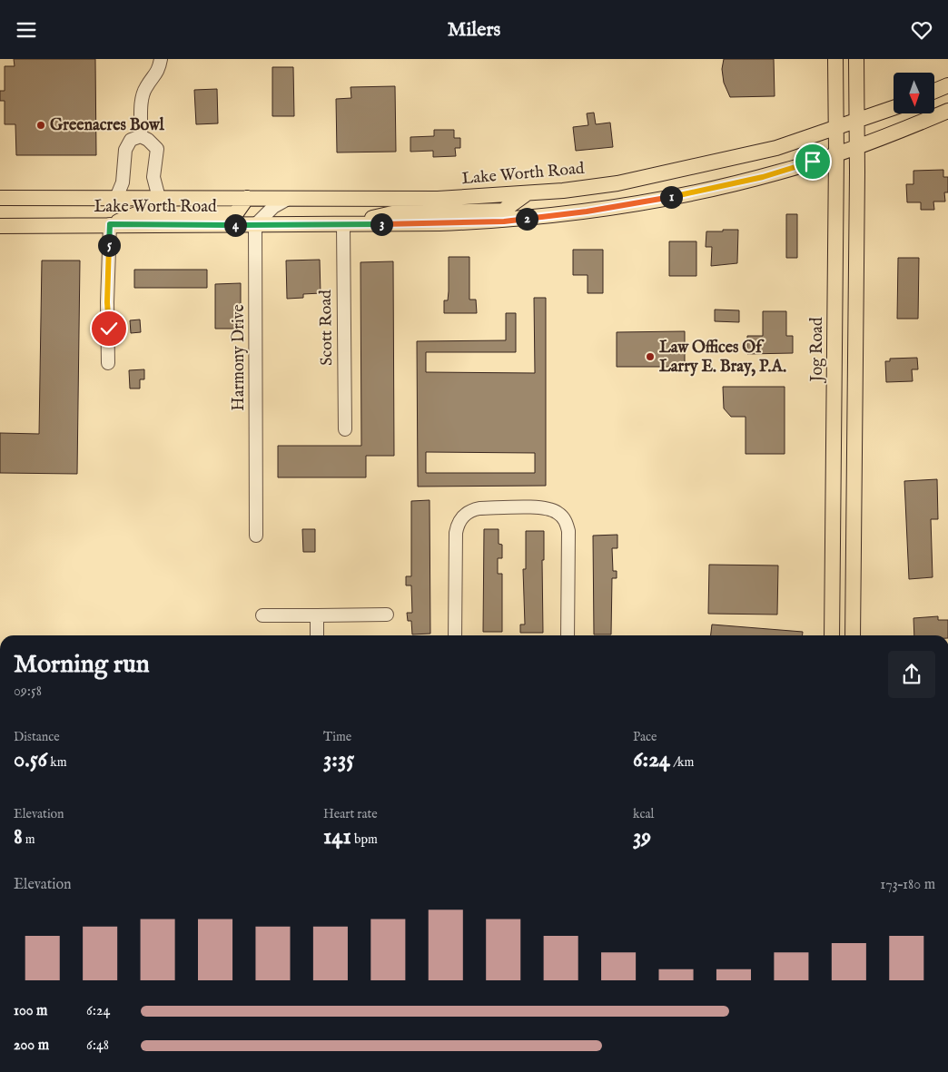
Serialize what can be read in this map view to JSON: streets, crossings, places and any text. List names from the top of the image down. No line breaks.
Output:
{"streets":{"main road":["Lake Worth Road","Jog Road"],"street":["Scott Road","Harmony Drive"]},"crossings":[["Lake Worth Road","Scott Road"],["Lake Worth Road","Jog Road"],["Lake Worth Road","Harmony Drive"]],"places":["Greenacres Bowl","Law Offices Of Larry E. Bray, P.A."],"north":"bottom","page":{"header":"Milers","pins":["1","2","3","4","5"],"heading":["Morning run","09:58"],"stats":[["Distance","0.56 km"],["Time","3:35"],["Pace","6:24 /km"],["Elevation","8 m"],["Heart rate","141 bpm"],["kcal","39"]],"chart":["Elevation","173–180 m"],"list":[{"name":"100 m","note":"6:24"},{"name":"200 m","note":"6:48"}]}}
